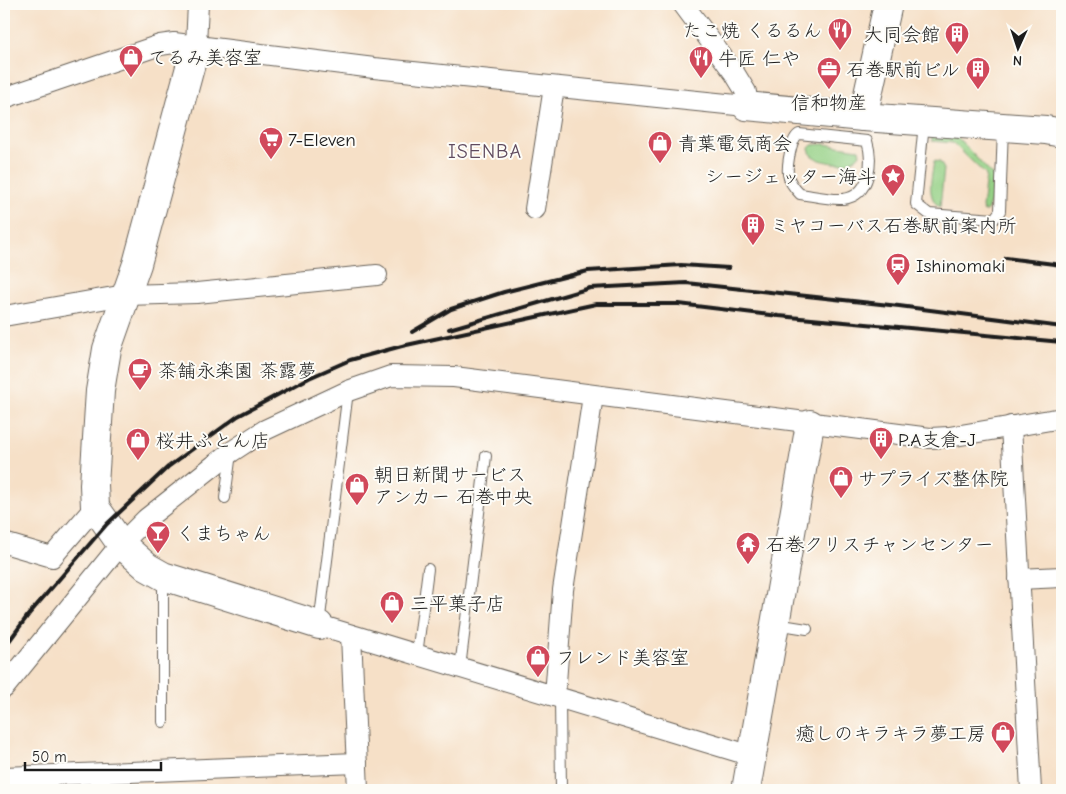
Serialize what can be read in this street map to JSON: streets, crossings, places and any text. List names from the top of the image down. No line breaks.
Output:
{"districts":["ISENBA"],"places":{"restaurant":["たこ焼 くるるん","牛匠 仁や"],"building":["大同会館","石巻駅前ビル","ミヤコーバス石巻駅前案内所","P.A支倉-J"],"shop":["てるみ美容室","青葉電気商会","桜井ふとん店","サプライズ整体院","朝日新聞サービス アンカー 石巻中央","三平菓子店","フレンド美容室","癒しのキラキラ夢工房"],"office":["信和物産"],"supermarket":["7-Eleven"],"place":["シージェッター海斗"],"station":["Ishinomaki"],"cafe":["茶舗永楽園 茶露夢"],"bar":["くまちゃん"],"temple":["石巻クリスチャンセンター"]},"scale_bar":"50 m","north":"bottom"}
